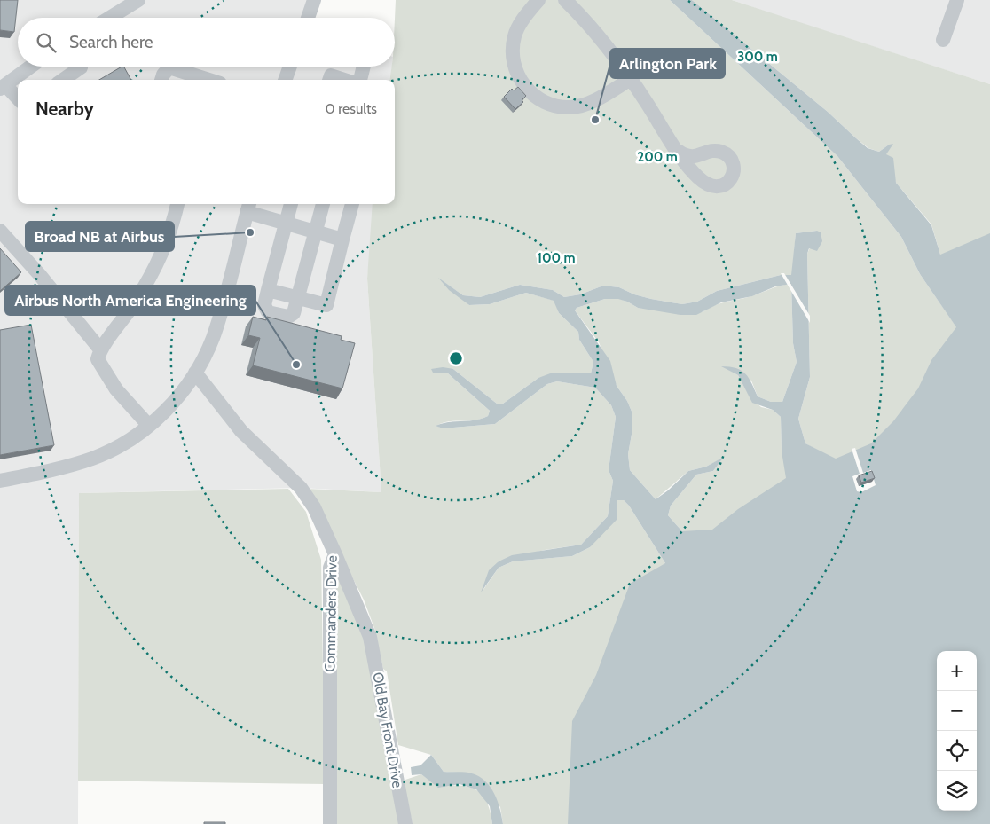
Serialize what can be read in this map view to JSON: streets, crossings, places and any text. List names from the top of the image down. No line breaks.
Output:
{"streets":{"street":["Commanders Drive","Old Bay Front Drive"]},"crossings":[["Commanders Drive","Old Bay Front Drive"]],"places":["Arlington Park","Broad NB at Airbus","Airbus North America Engineering"],"page":{"search":"Search here","heading":["Nearby","0 results"],"map_buttons":["+","−"]},"rings":["300 m","200 m","100 m"]}
